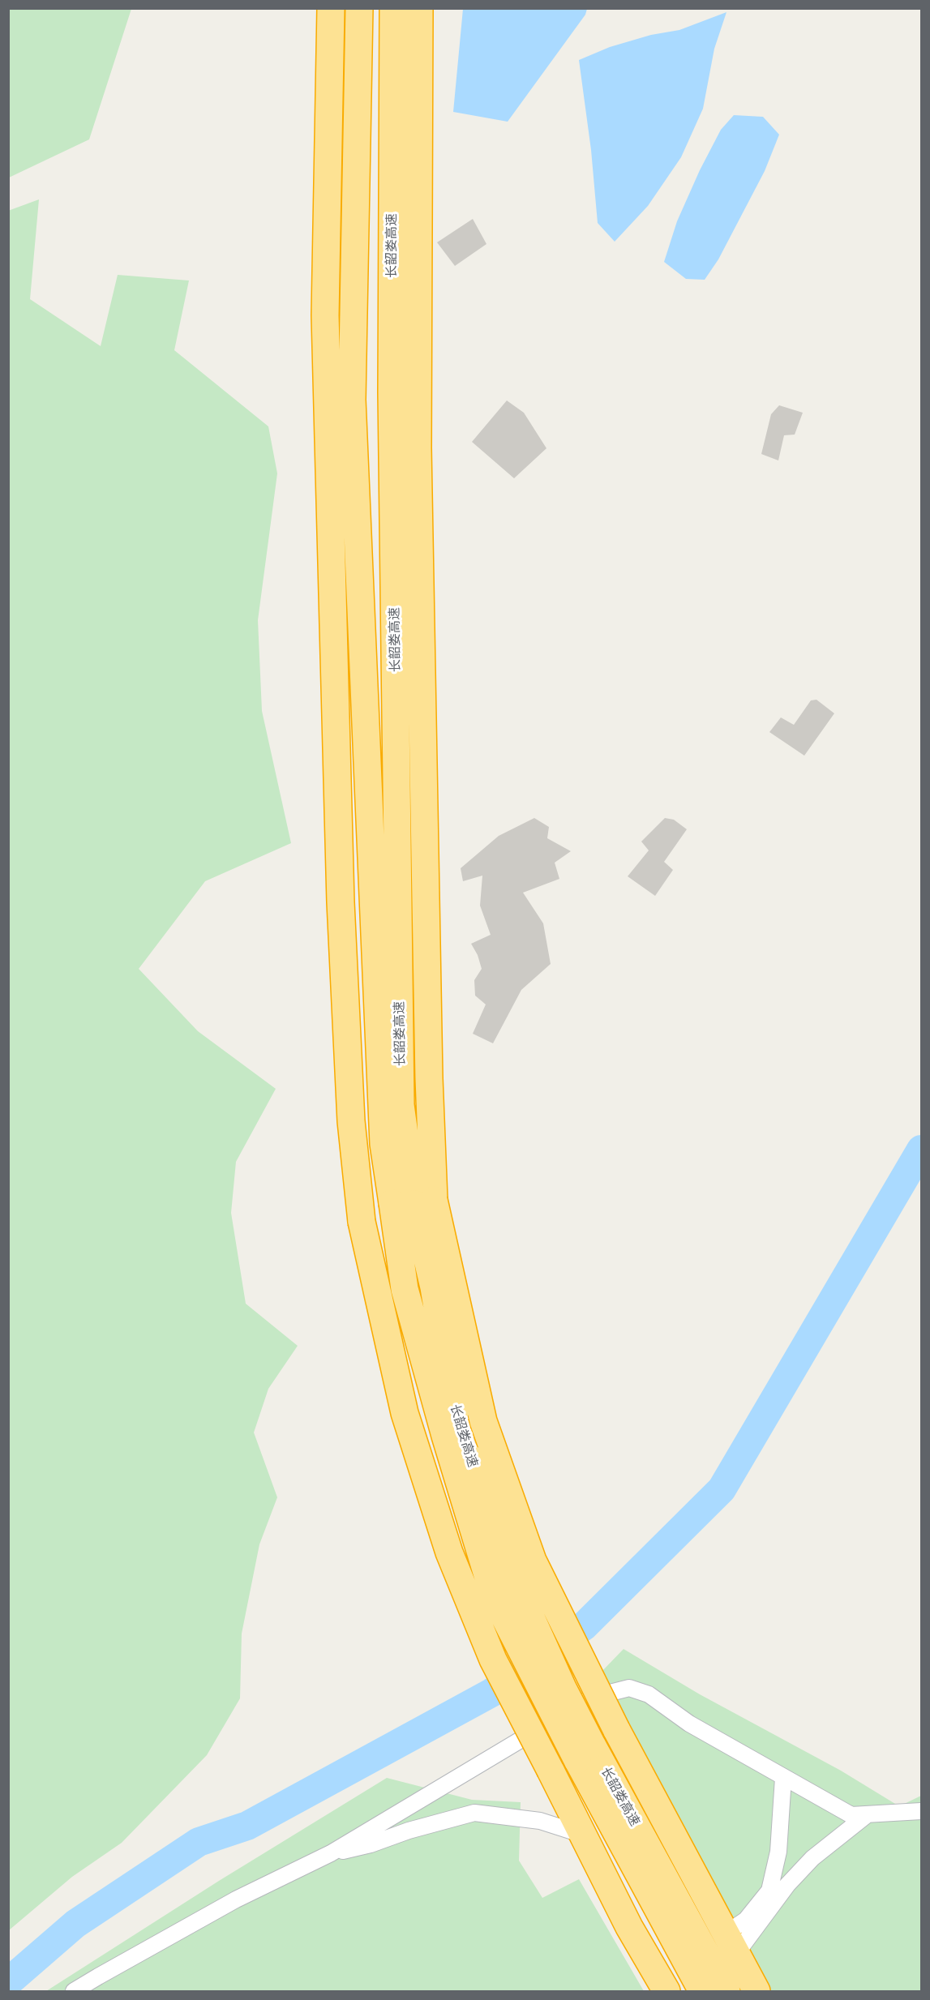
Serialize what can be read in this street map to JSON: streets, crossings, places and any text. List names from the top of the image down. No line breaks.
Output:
{"streets":{"highway":["长韶娄高速"]}}
